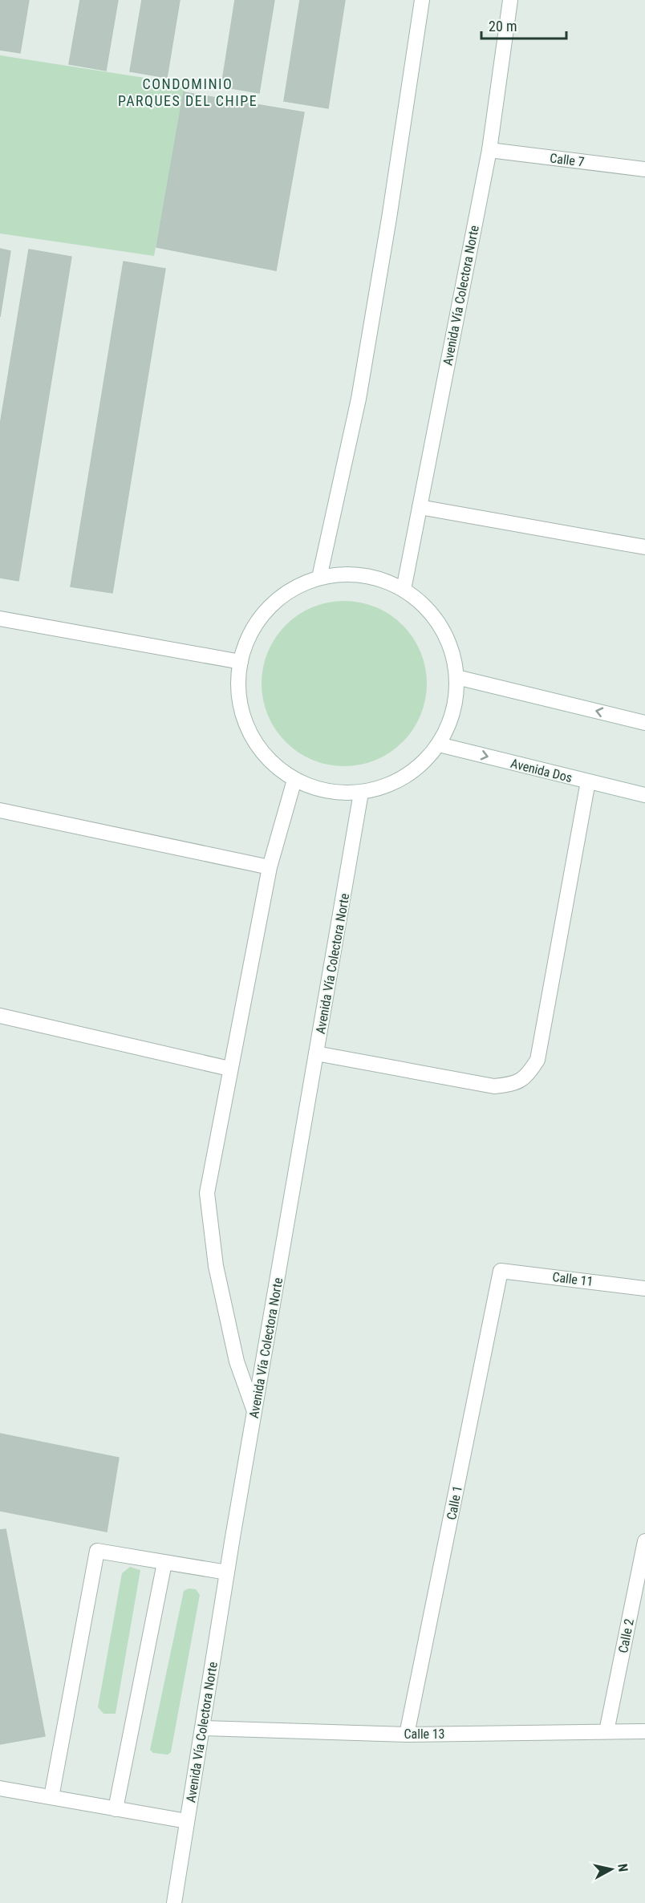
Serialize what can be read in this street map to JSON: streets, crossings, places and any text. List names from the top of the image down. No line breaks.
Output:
{"streets":{"street":["Calle 7","Avenida Vía Colectora Norte","Avenida Dos","Calle 11","Calle 1","Calle 2","Calle 13"]},"crossings":[["Calle 7","Avenida Vía Colectora Norte"],["Avenida Vía Colectora Norte","Calle 13"],["Calle 11","Calle 1"],["Calle 1","Calle 13"],["Calle 2","Calle 13"]],"districts":["CONDOMINIO PARQUES DEL CHIPE"],"scale_bar":"20 m","north":"right"}
